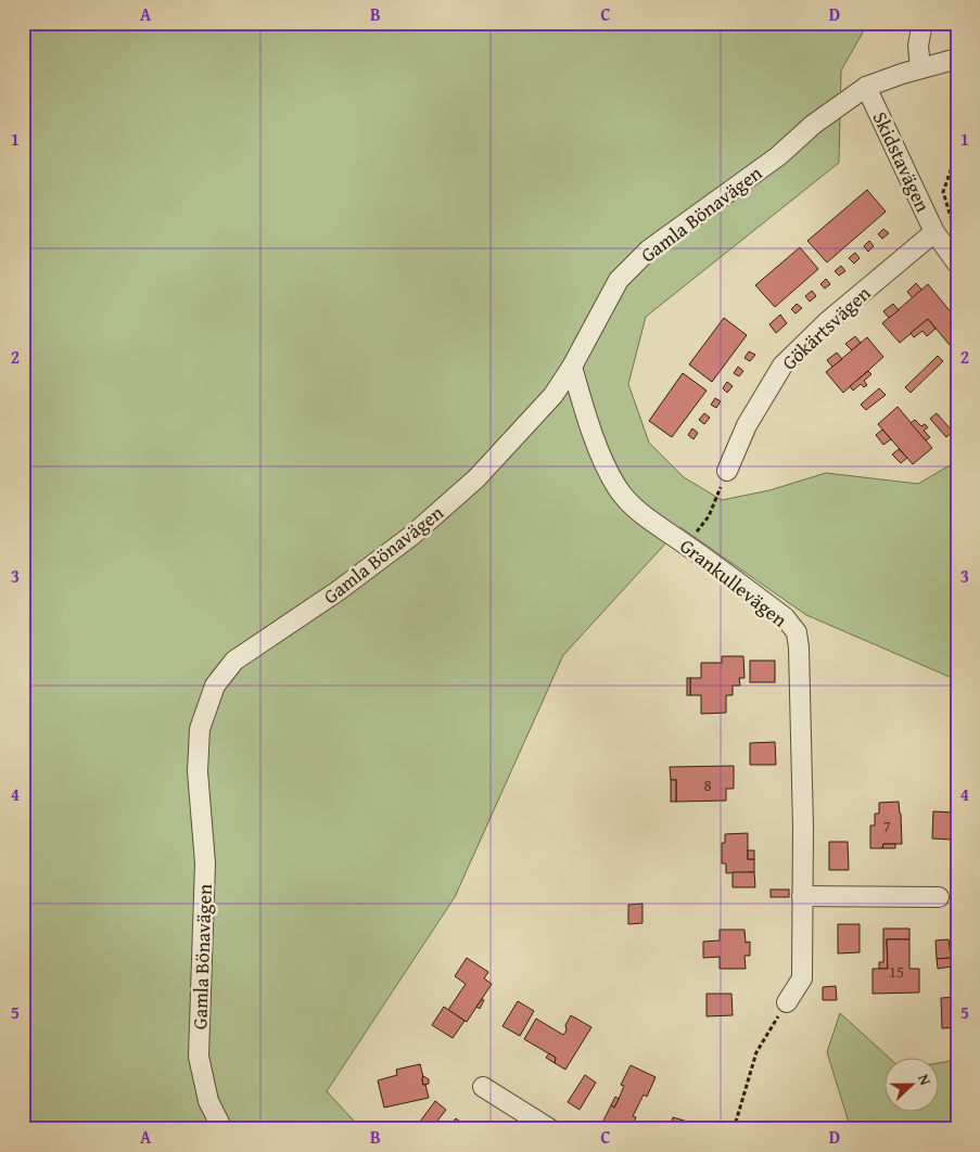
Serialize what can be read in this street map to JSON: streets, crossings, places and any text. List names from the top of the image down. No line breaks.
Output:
{"streets":{"street":["Skidstavägen","Gamla Bönavägen","Gökärtsvägen","Grankullevägen"]},"crossings":[["Skidstavägen","Gamla Bönavägen"],["Skidstavägen","Gökärtsvägen"],["Gamla Bönavägen","Grankullevägen"]],"house_numbers":["8","7","15"],"north":"right","grid":{"columns":["A","B","C","D"],"rows":["1","2","3","4","5"]}}
